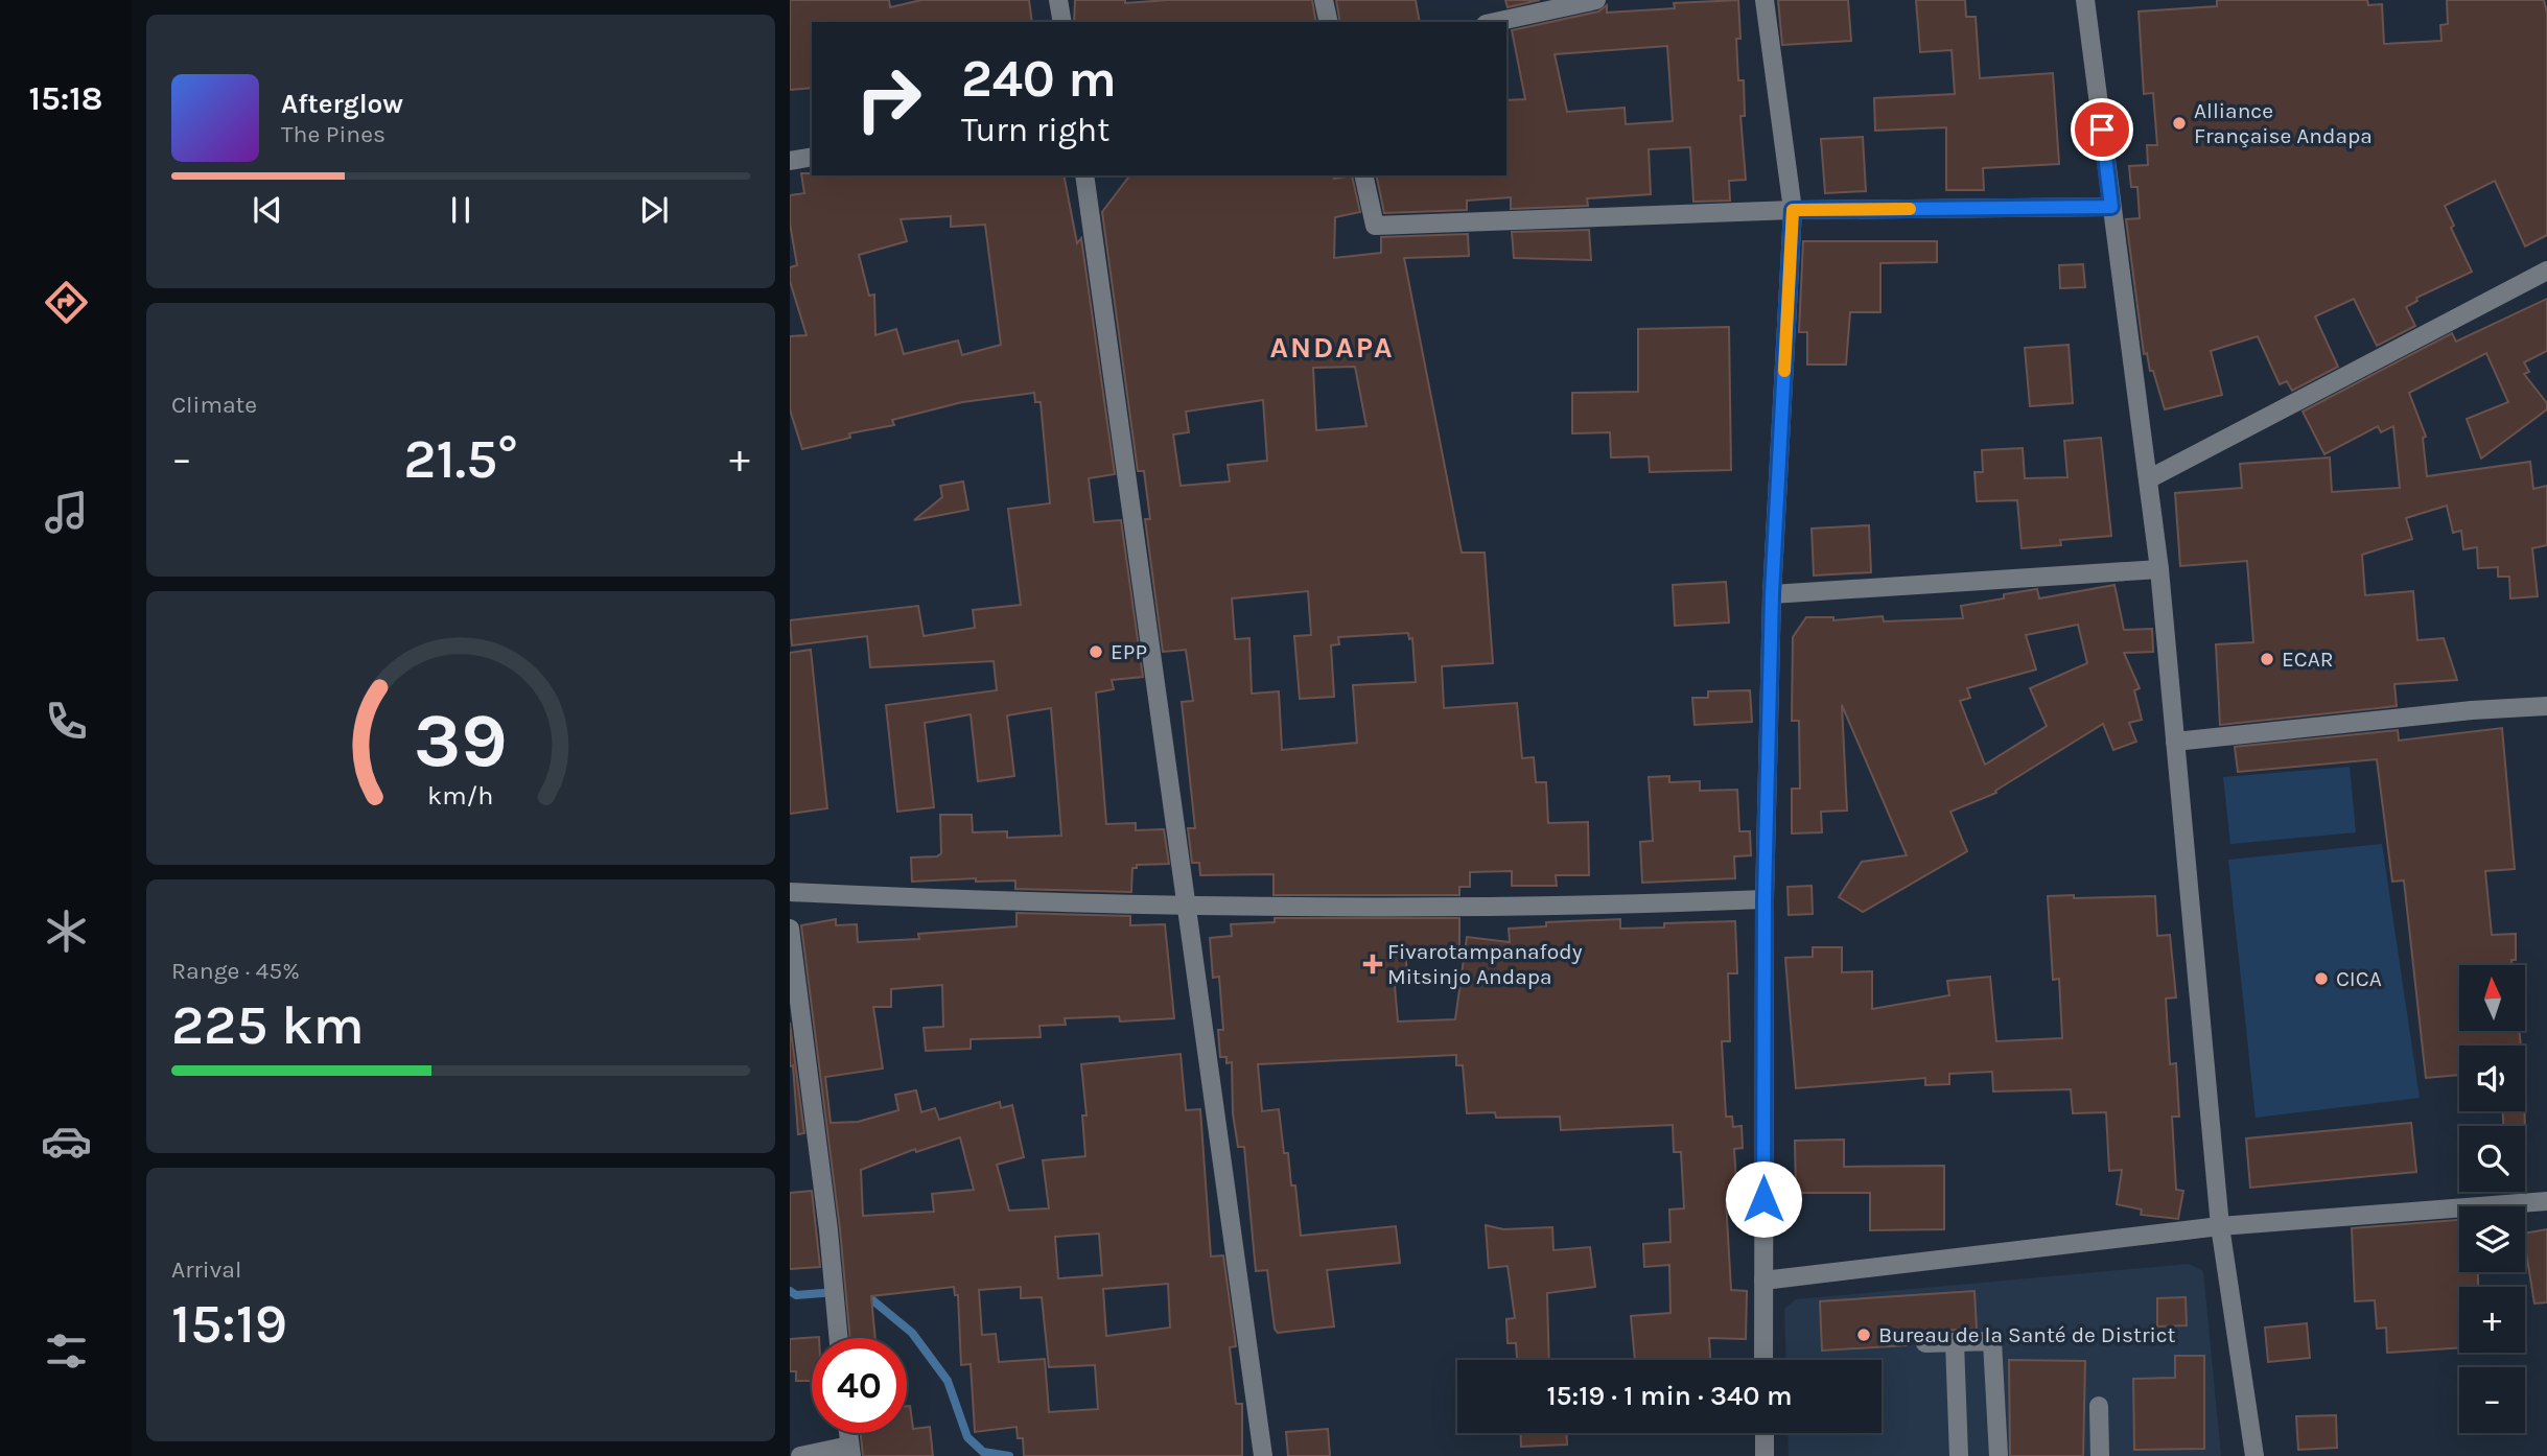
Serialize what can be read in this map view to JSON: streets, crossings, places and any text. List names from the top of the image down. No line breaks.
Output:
{"districts":["ANDAPA"],"places":{"other":["Alliance Française Andapa","EPP","ECAR","CICA","Bureau de la Santé de District"],"health":["Fivarotampanafody Mitsinjo Andapa"]},"north":"top","page":{"tabs":"15:18","turn":["240 m","Turn right"],"song":["Afterglow","The Pines"],"tile":["Climate",["Range · 45%","225 km"],["Arrival","15:19"]],"heat":["−","21.5°","+"],"map_buttons":["+","−"],"limit":"40","trip":"15:19 · 1 min · 340 m","gauge":["39","km/h"]}}
